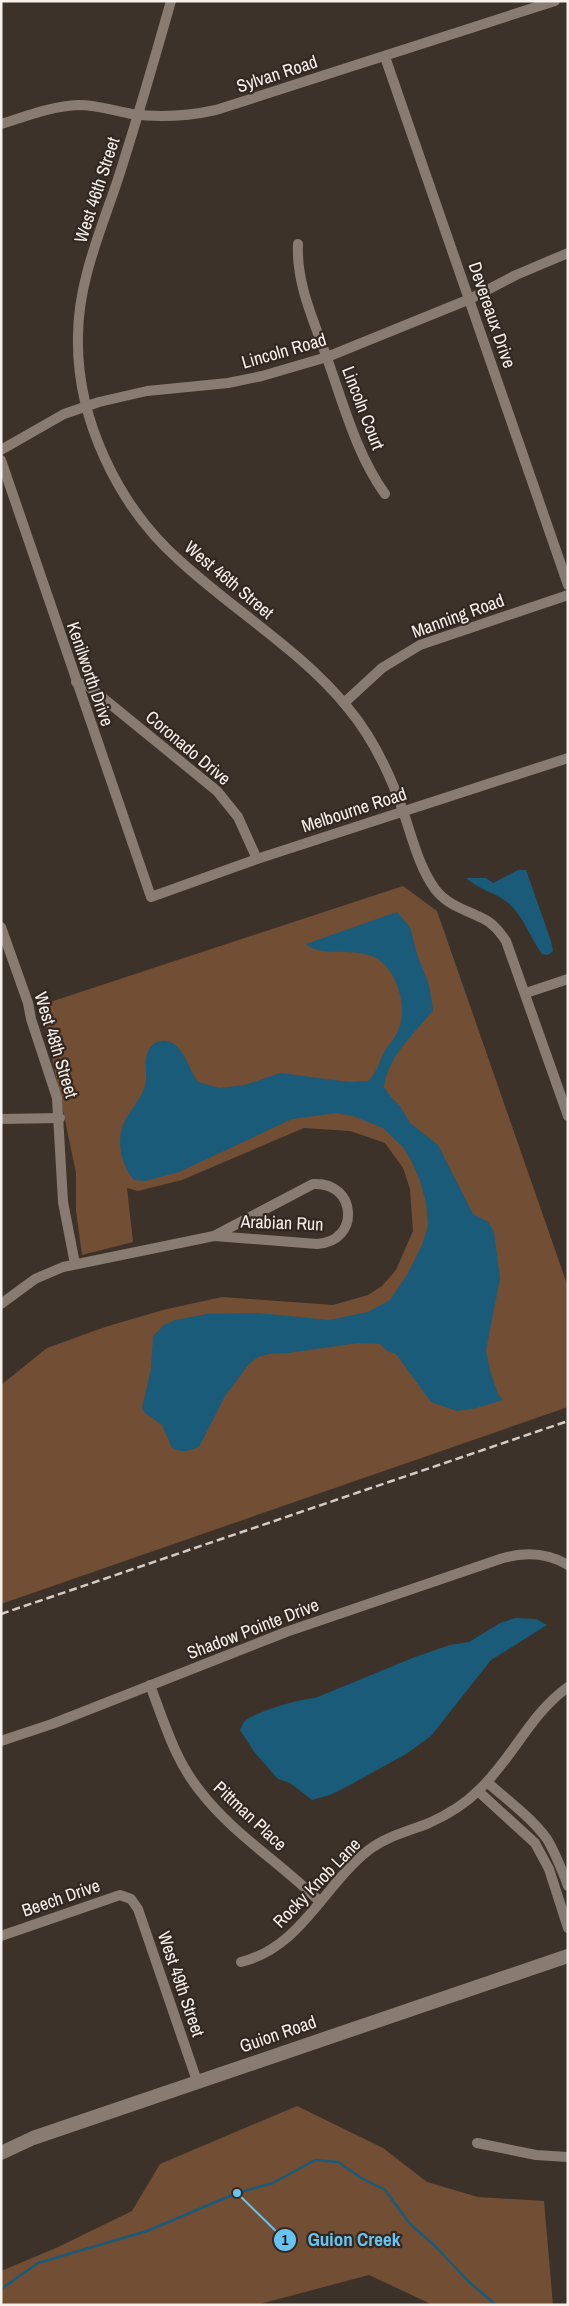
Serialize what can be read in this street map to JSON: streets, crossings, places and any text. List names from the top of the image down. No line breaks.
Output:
{"streets":{"street":["Sylvan Road","West 46th Street","Devereaux Drive","Lincoln Road","Lincoln Court","Manning Road","Kenilworth Drive","Coronado Drive","Melbourne Road","West 48th Street","Arabian Run","Shadow Pointe Drive","Pittman Place","Rocky Knob Lane","Beech Drive","West 49th Street","Guion Road"]},"crossings":[["Sylvan Road","West 46th Street"],["Sylvan Road","Devereaux Drive"],["West 46th Street","Lincoln Road"],["West 46th Street","Manning Road"],["West 46th Street","Melbourne Road"],["Devereaux Drive","Lincoln Road"],["Lincoln Road","Lincoln Court"],["Kenilworth Drive","Coronado Drive"],["Kenilworth Drive","Melbourne Road"],["Coronado Drive","Melbourne Road"],["West 48th Street","Arabian Run"],["Shadow Pointe Drive","Pittman Place"],["Pittman Place","Rocky Knob Lane"],["Beech Drive","West 49th Street"],["West 49th Street","Guion Road"]],"places":["Guion Creek"]}
